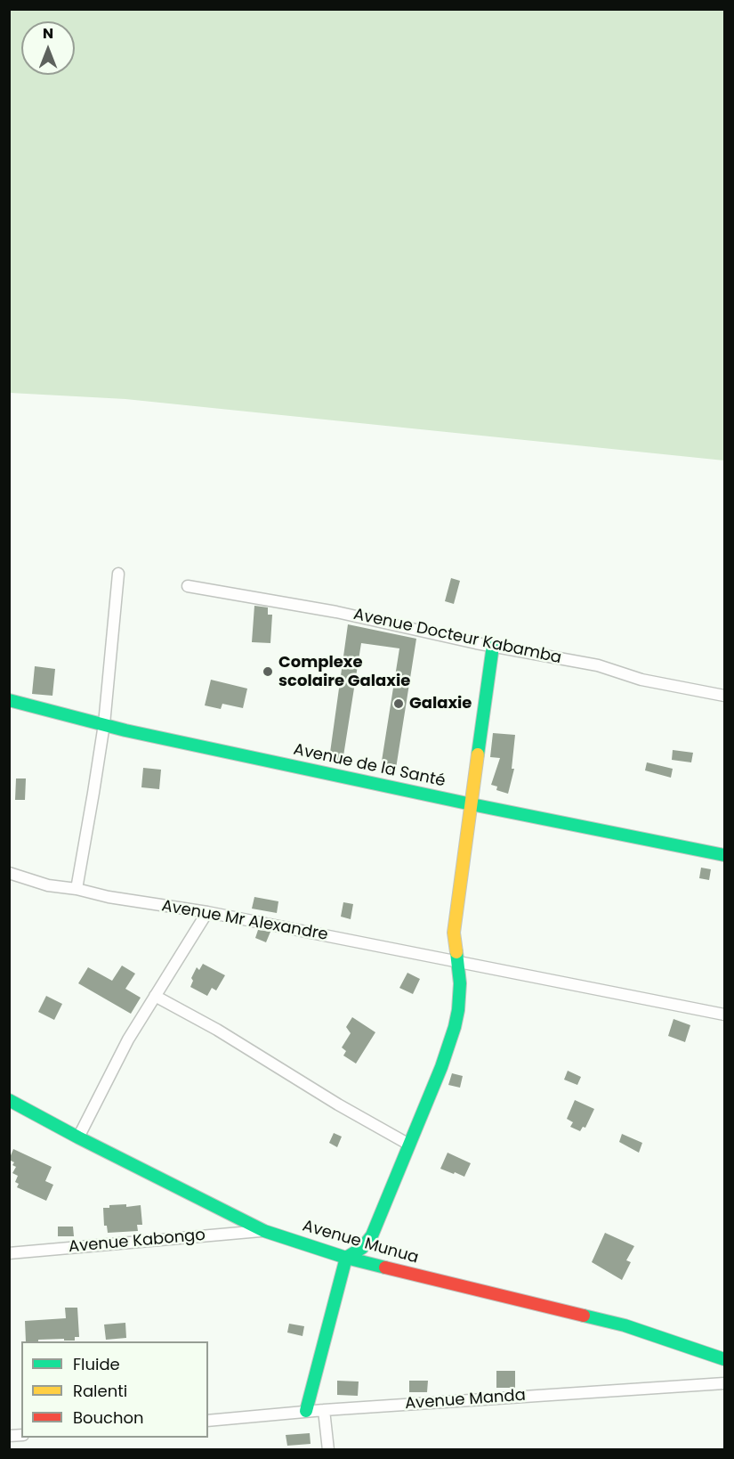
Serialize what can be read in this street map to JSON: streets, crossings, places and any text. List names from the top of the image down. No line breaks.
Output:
{"streets":{"street":["Avenue Docteur Kabamba","Avenue de la Santé","Avenue Mr Alexandre","Avenue Kabongo","Avenue Munua","Avenue Manda"]},"crossings":[["Avenue Kabongo","Avenue Munua"]],"places":["Complexe scolaire Galaxie","Galaxie"],"legend":["Fluide","Ralenti","Bouchon"],"north":"top"}
